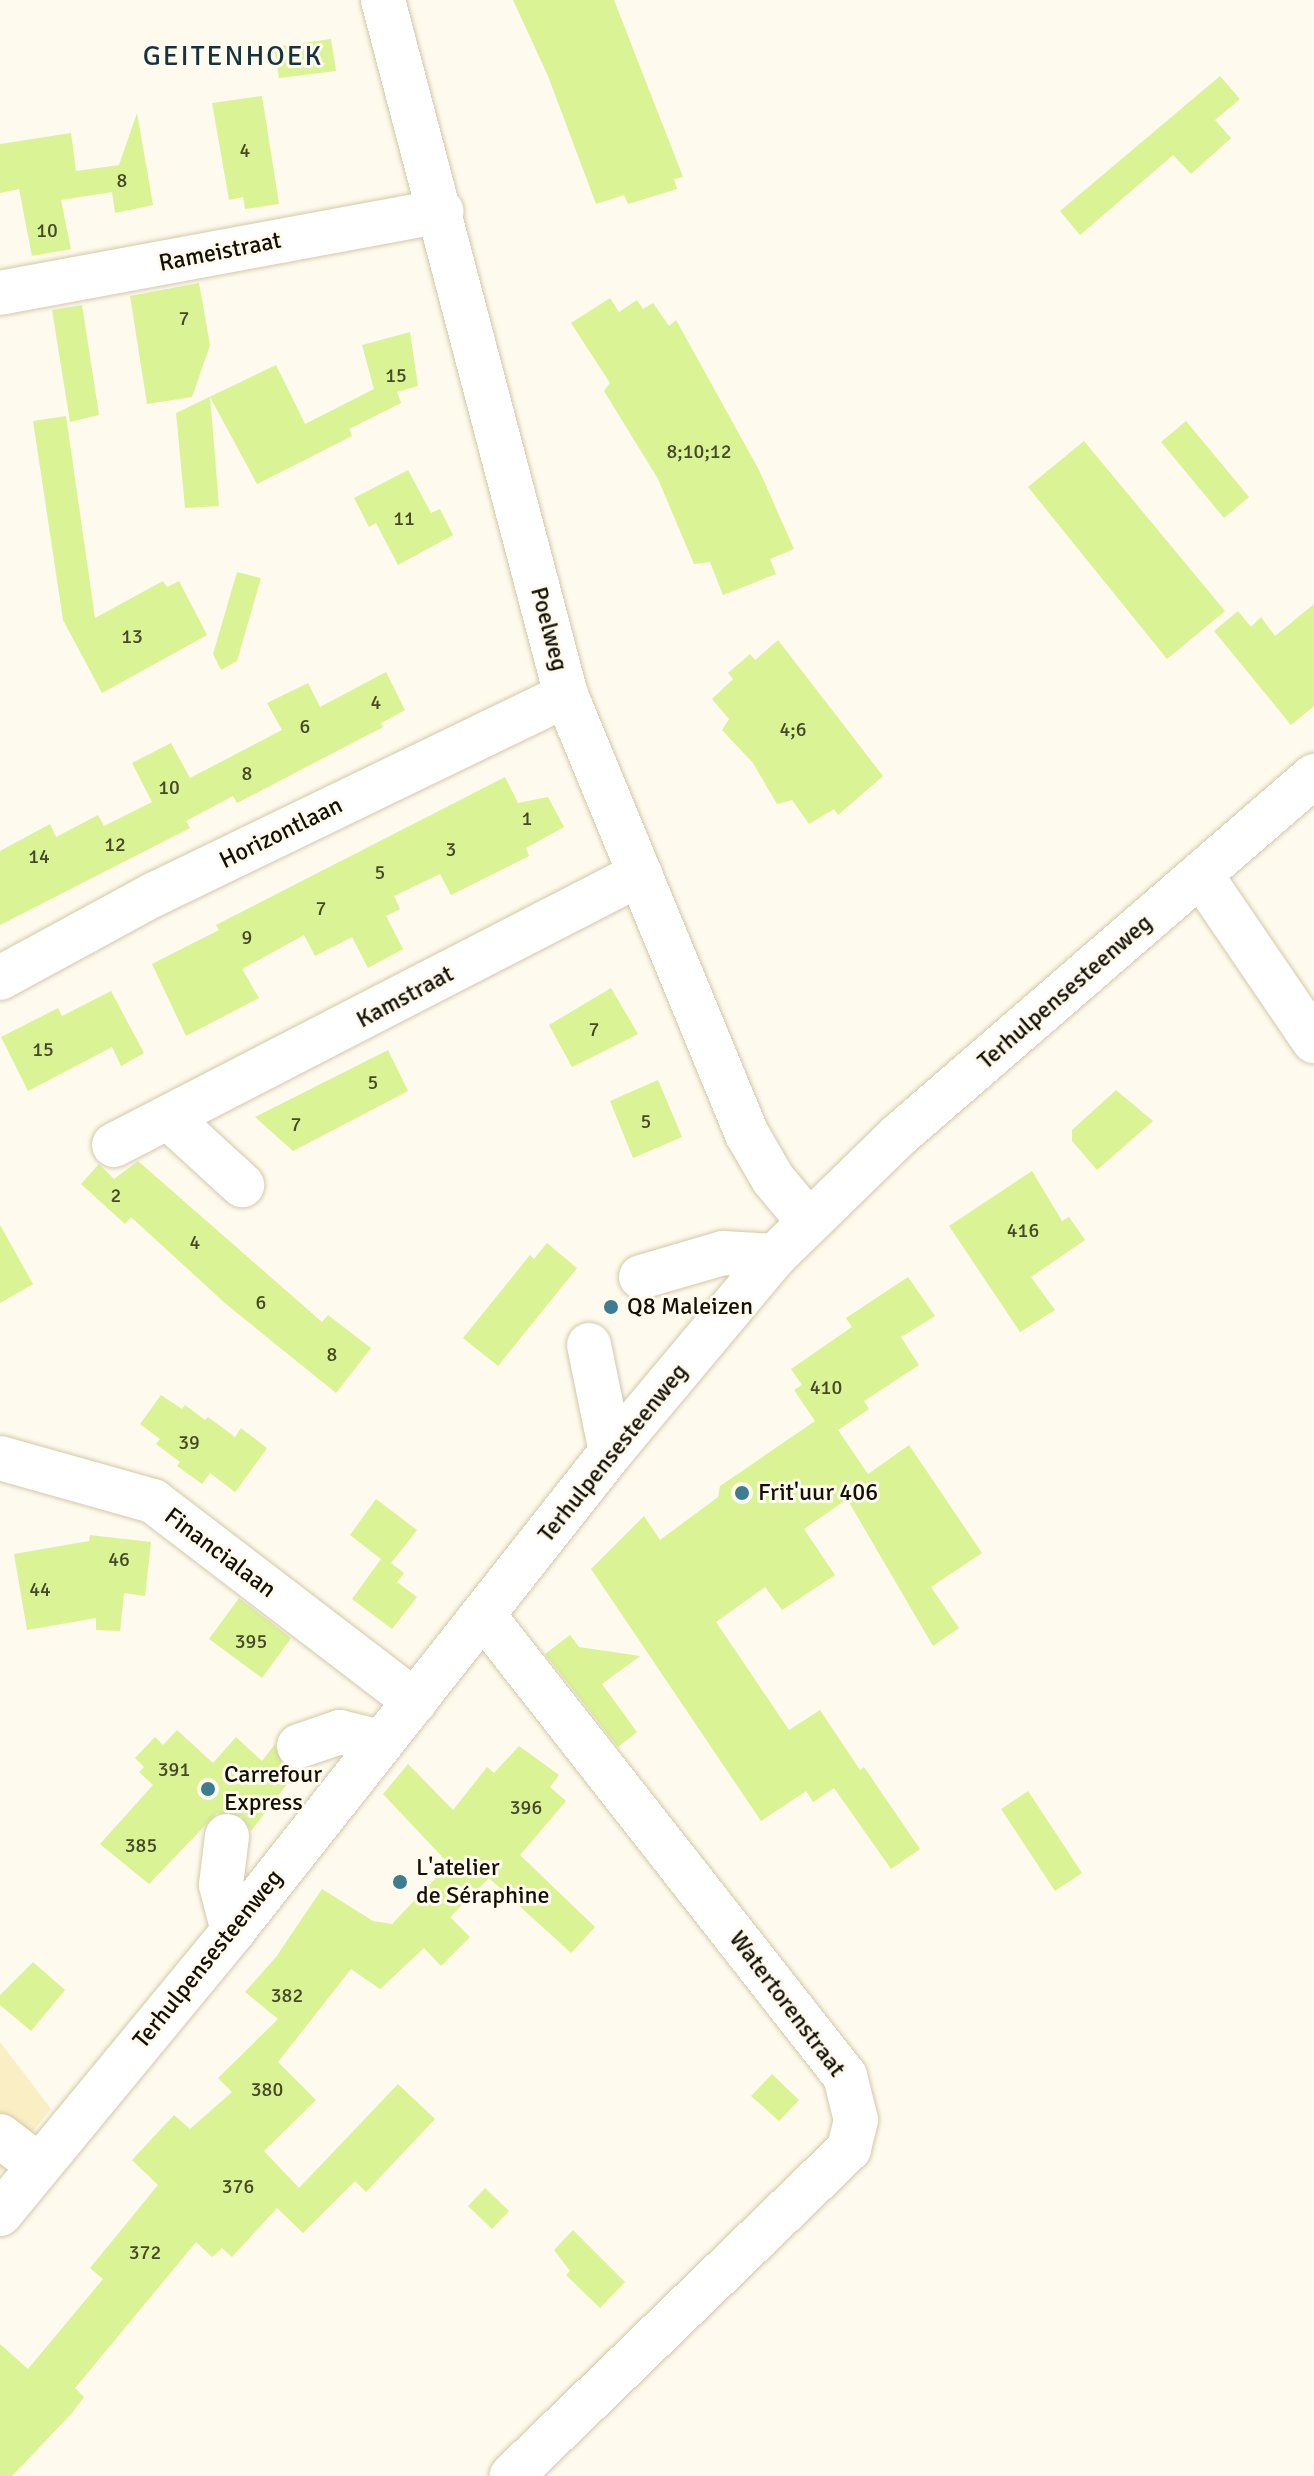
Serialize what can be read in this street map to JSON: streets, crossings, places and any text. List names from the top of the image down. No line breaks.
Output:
{"streets":{"street":["Rameistraat","Poelweg","Horizontlaan","Terhulpensesteenweg","Kamstraat","Financialaan","Watertorenstraat"]},"crossings":[["Rameistraat","Poelweg"],["Poelweg","Horizontlaan"],["Poelweg","Terhulpensesteenweg"],["Poelweg","Kamstraat"],["Terhulpensesteenweg","Financialaan"],["Terhulpensesteenweg","Watertorenstraat"]],"districts":["GEITENHOEK"],"places":["Q8 Maleizen","Frit'uur 406","Carrefour Express","L'atelier de Séraphine"],"house_numbers":["4","8","10","7","15","8;10;12","11","13","4","6","4;6","8","10","1","12","3","14","5","7","9","7","15","5","5","7","2","416","4","6","8","410","39","46","44","395","391","396","385","382","380","376","372"]}
